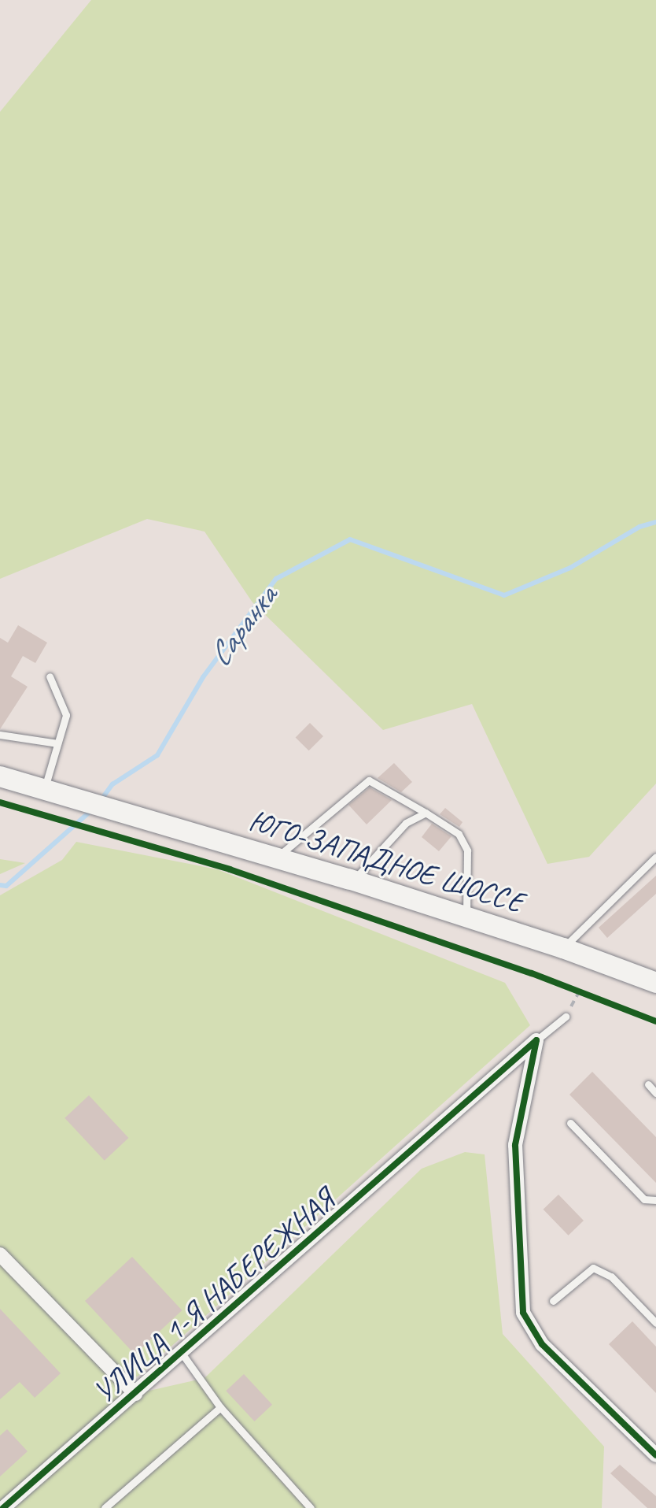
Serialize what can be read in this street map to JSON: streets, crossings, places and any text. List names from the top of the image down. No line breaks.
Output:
{"streets":{"main road":["ЮГО-ЗАПАДНОЕ ШОССЕ"],"street":["УЛИЦА 1-Я НАБЕРЕЖНАЯ"]},"water":["Саранка"]}
